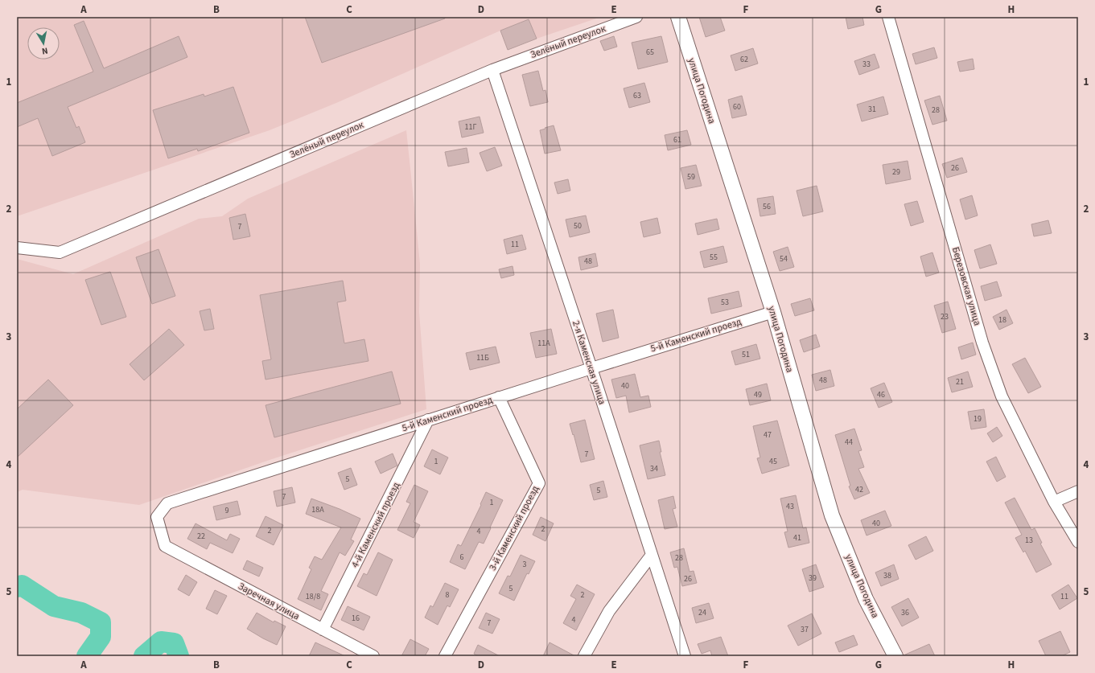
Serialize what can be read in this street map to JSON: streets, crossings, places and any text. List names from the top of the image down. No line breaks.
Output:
{"streets":{"street":["Зелёный переулок","улица Погодина","Березовская улица","5-й Каменский проезд","2-я Каменская улица","4-й Каменский проезд","3-й Каменский проезд","Заречная улица"]},"crossings":[["Зелёный переулок","2-я Каменская улица"],["улица Погодина","5-й Каменский проезд"],["5-й Каменский проезд","2-я Каменская улица"],["5-й Каменский проезд","4-й Каменский проезд"],["5-й Каменский проезд","3-й Каменский проезд"],["5-й Каменский проезд","Заречная улица"],["4-й Каменский проезд","Заречная улица"]],"house_numbers":["65","62","33","63","60","31","28","11Г","61","26","29","59","56","50","7","11","55","54","48","53","23","18","11А","51","11Б","48","21","40","49","46","19","47","44","7","1","45","34","5","42","5","7","1","43","18А","9","40","2","2","4","22","41","13","6","28","3","38","39","26","5","8","2","18/8","11","24","36","16","4","7","37"],"north":"bottom","grid":{"columns":["A","B","C","D","E","F","G","H"],"rows":["1","2","3","4","5"]}}
